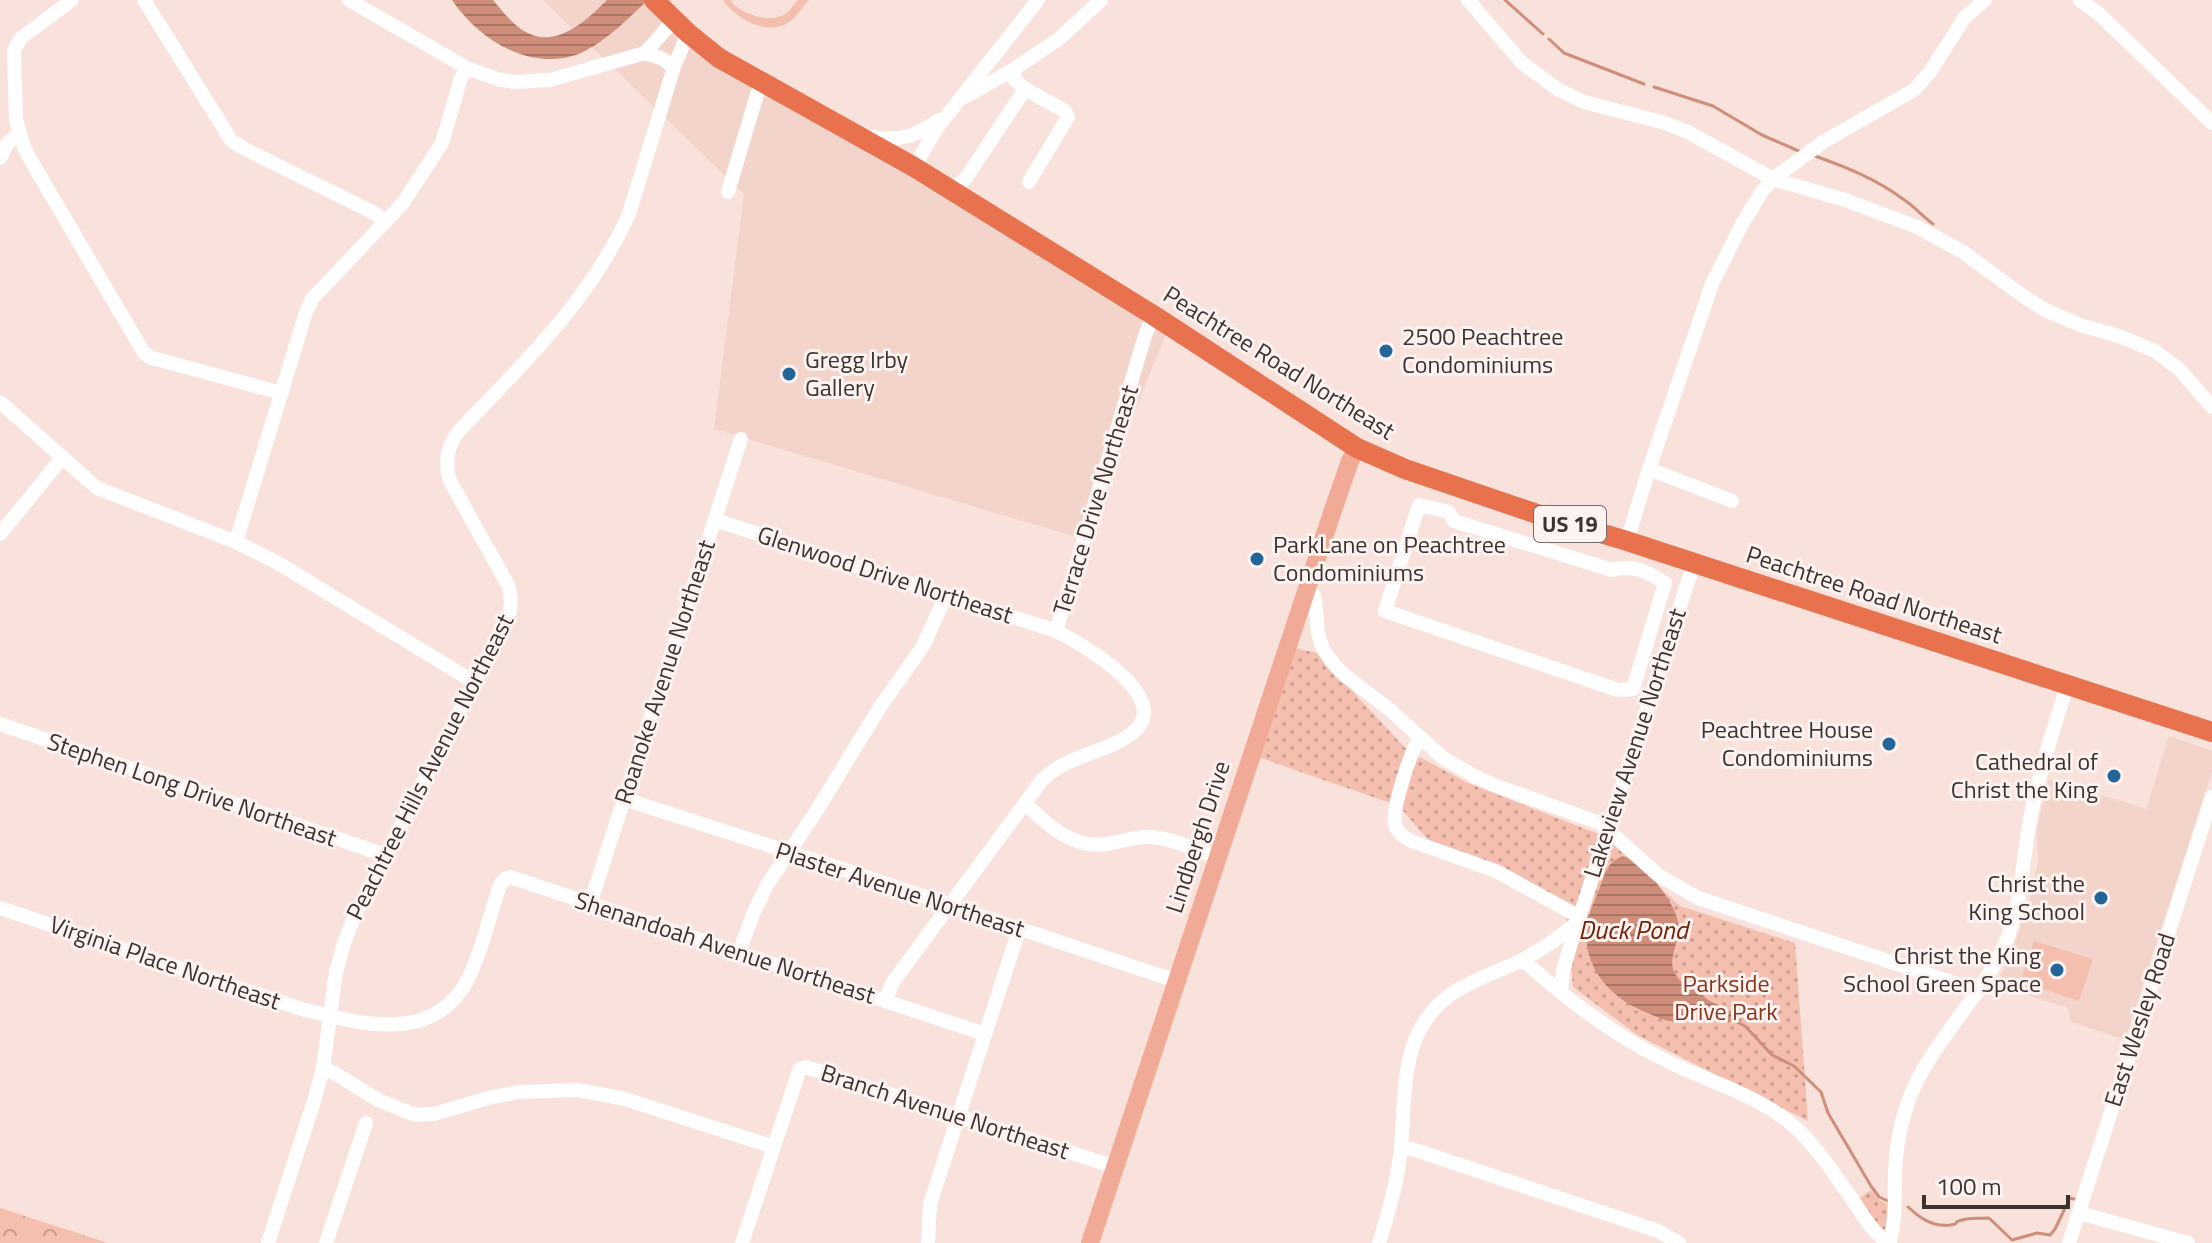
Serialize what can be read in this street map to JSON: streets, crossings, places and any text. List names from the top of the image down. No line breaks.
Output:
{"streets":{"highway":["Peachtree Road Northeast","US 19"],"main road":["Lindbergh Drive"],"street":["Terrace Drive Northeast","Glenwood Drive Northeast","Roanoke Avenue Northeast","Lakeview Avenue Northeast","Peachtree Hills Avenue Northeast","Stephen Long Drive Northeast","Plaster Avenue Northeast","Shenandoah Avenue Northeast","Virginia Place Northeast","East Wesley Road","Branch Avenue Northeast"]},"crossings":[["Peachtree Road Northeast","Terrace Drive Northeast"],["Peachtree Road Northeast","Lakeview Avenue Northeast"],["Peachtree Road Northeast","Peachtree Hills Avenue Northeast"],["Peachtree Road Northeast","Lindbergh Drive"],["Terrace Drive Northeast","Glenwood Drive Northeast"],["Glenwood Drive Northeast","Roanoke Avenue Northeast"],["Roanoke Avenue Northeast","Plaster Avenue Northeast"],["Roanoke Avenue Northeast","Shenandoah Avenue Northeast"],["Peachtree Hills Avenue Northeast","Stephen Long Drive Northeast"],["Peachtree Hills Avenue Northeast","Virginia Place Northeast"],["Lindbergh Drive","Plaster Avenue Northeast"],["Lindbergh Drive","Branch Avenue Northeast"],["Shenandoah Avenue Northeast","Virginia Place Northeast"]],"water":["Duck Pond"],"parks":["Parkside Drive Park"],"places":["2500 Peachtree Condominiums","Gregg Irby Gallery","ParkLane on Peachtree Condominiums","Peachtree House Condominiums","Cathedral of Christ the King","Christ the King School","Christ the King School Green Space"],"scale_bar":"100 m"}
